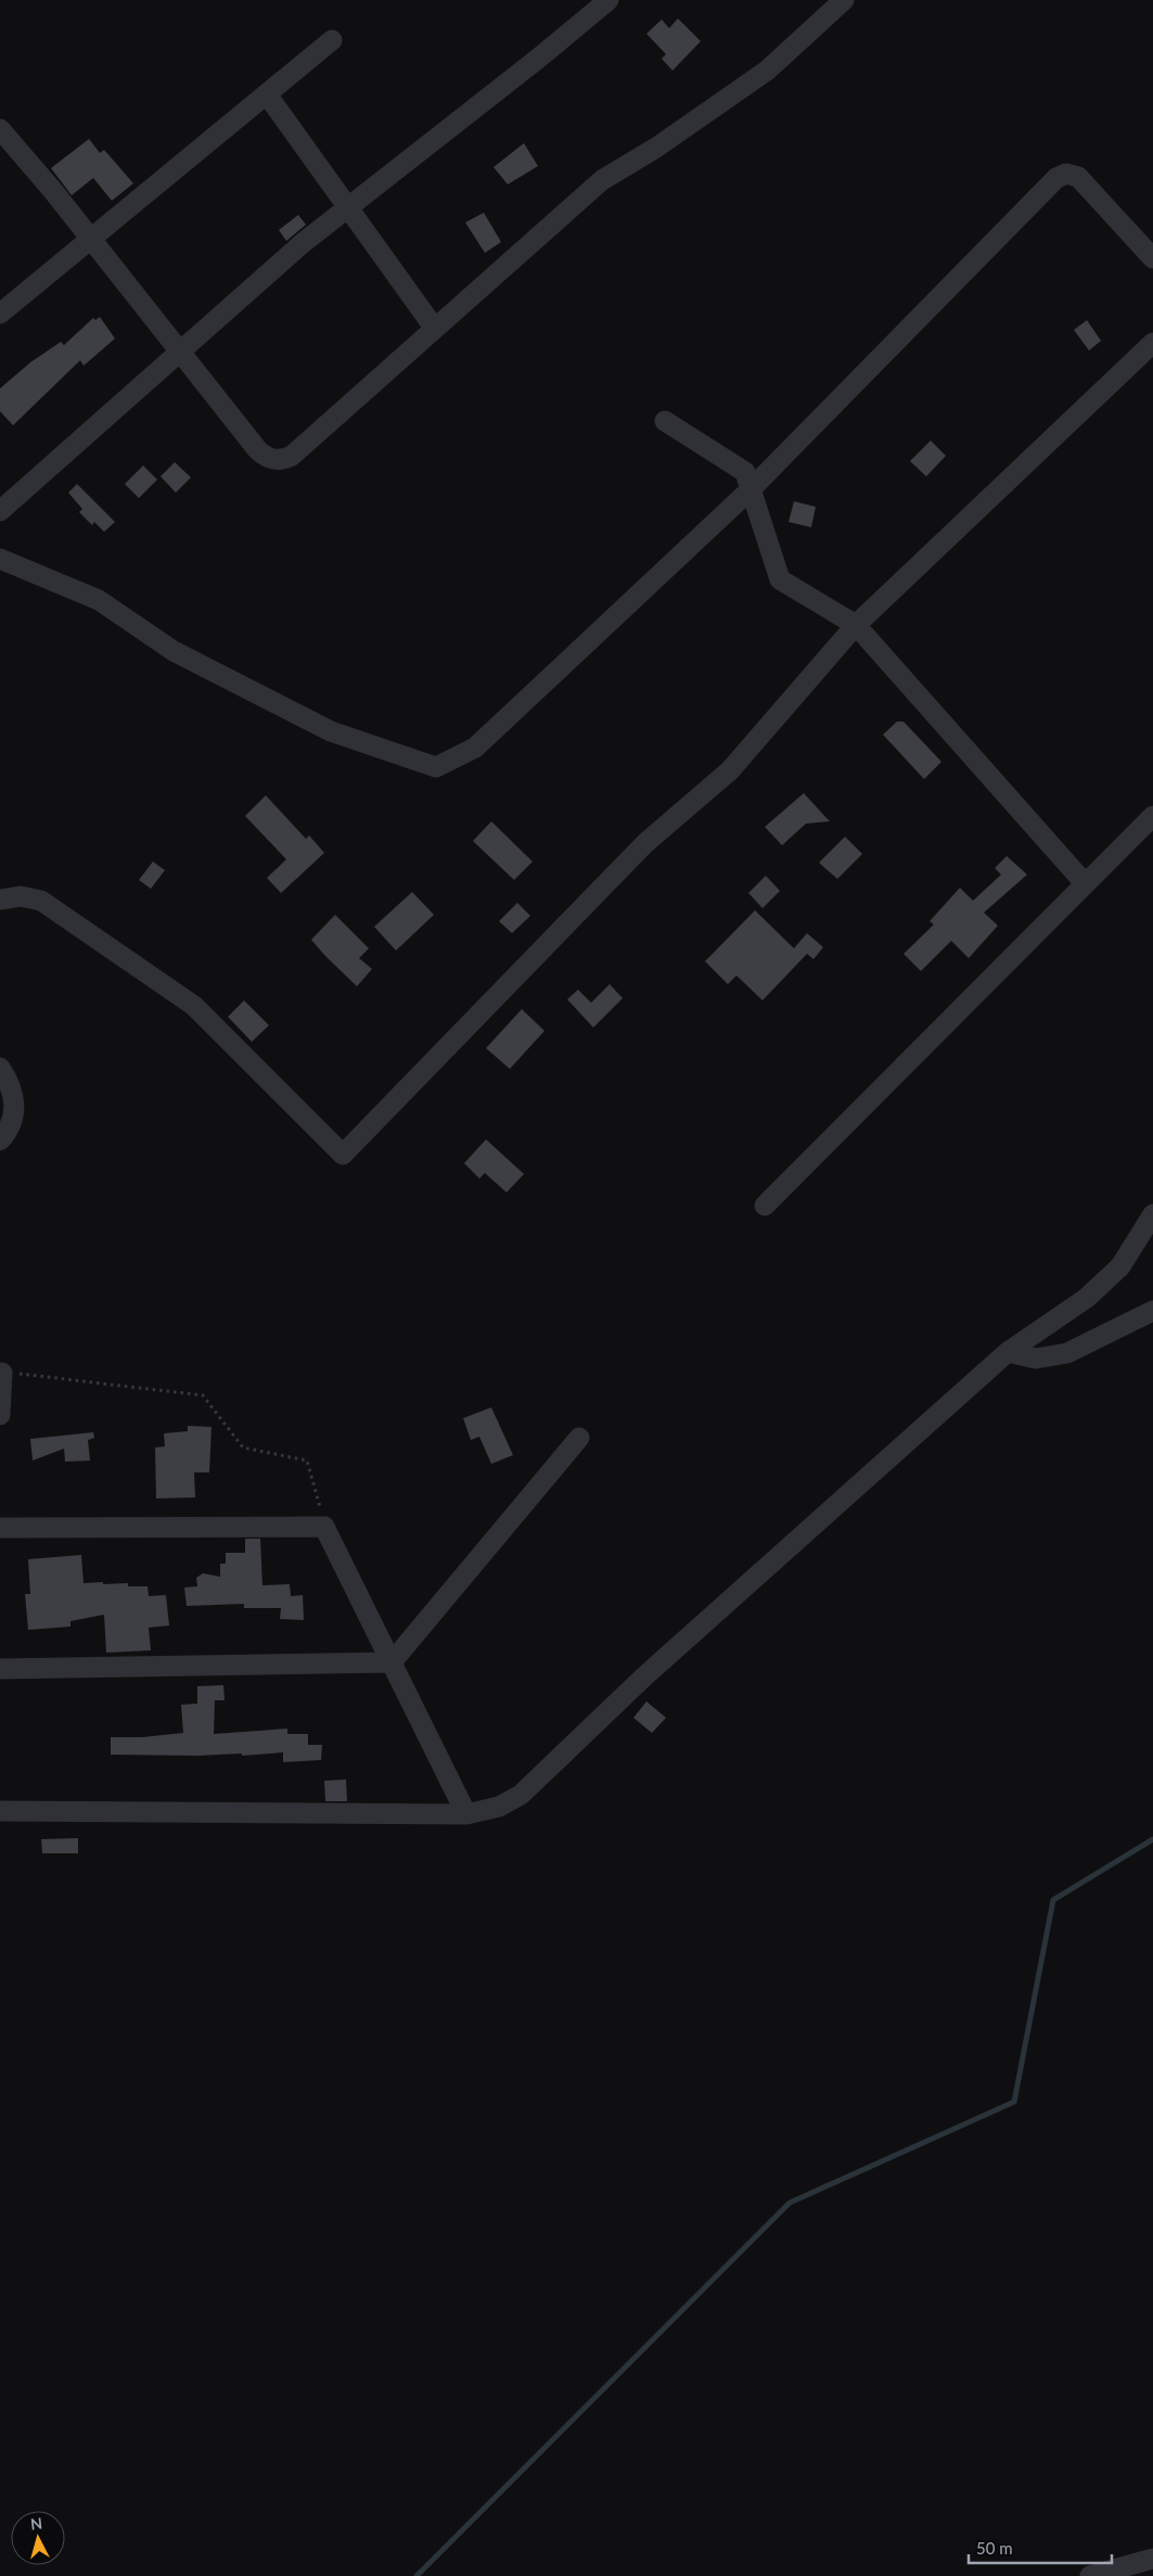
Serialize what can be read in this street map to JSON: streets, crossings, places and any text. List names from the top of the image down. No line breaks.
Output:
{"scale_bar":"50 m","north":"top"}
